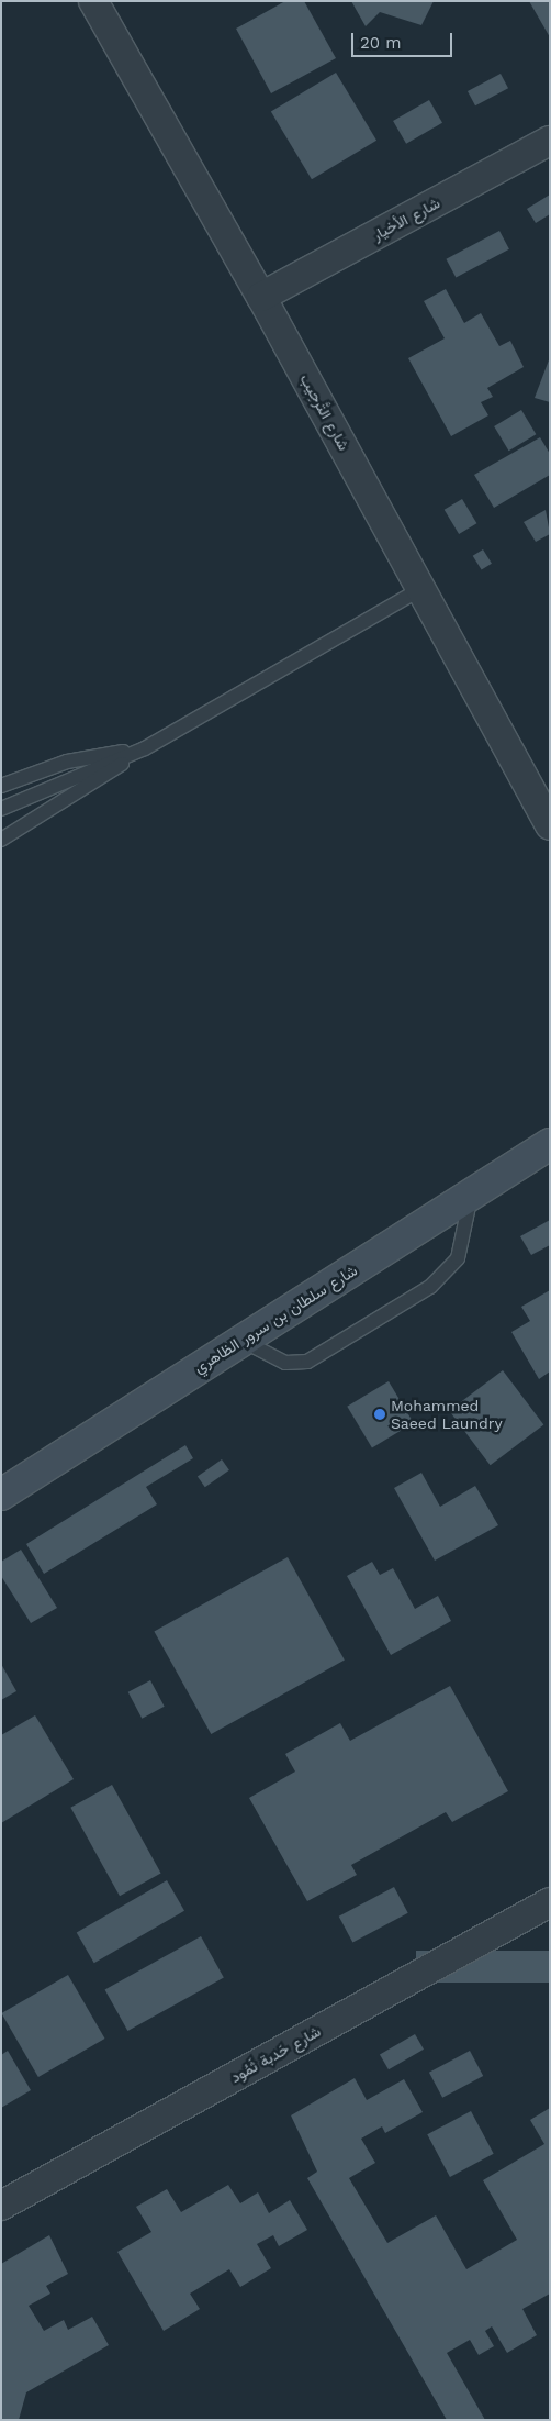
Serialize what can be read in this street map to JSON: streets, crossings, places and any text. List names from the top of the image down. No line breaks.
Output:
{"streets":{"street":["شارع الأخيار","شارع التَّرحِيب","شارع سلطان بن سرور الظاهري","شارع حَدبة ثَمُود"]},"crossings":[["شارع الأخيار","شارع التَّرحِيب"]],"places":["Mohammed Saeed Laundry"],"scale_bar":"20 m"}
